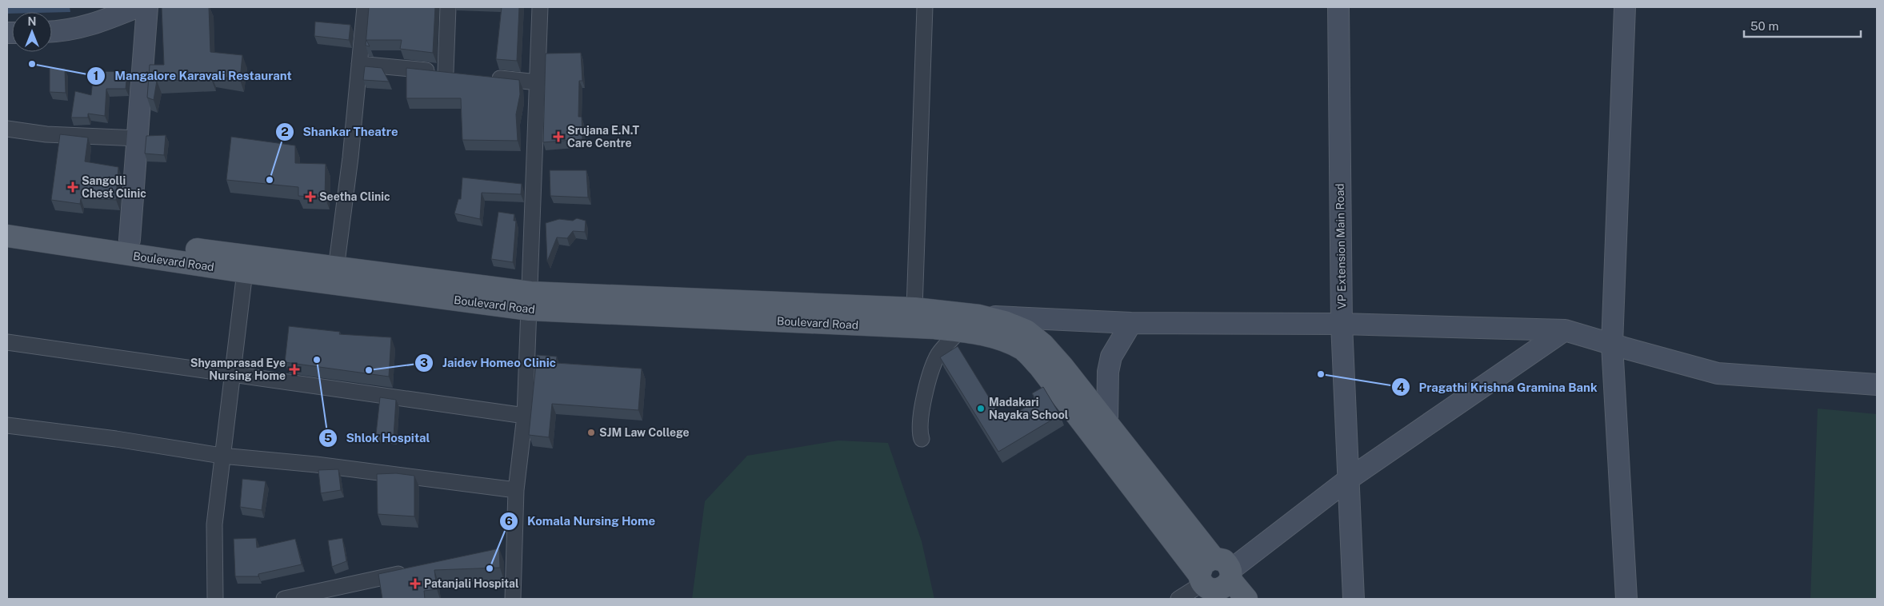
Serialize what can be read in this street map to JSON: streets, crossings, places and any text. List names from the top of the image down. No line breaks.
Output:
{"streets":{"main road":["Boulevard Road"],"street":["VP Extension Main Road"]},"crossings":[["VP Extension Main Road","Boulevard Road"]],"places":{"other":["Mangalore Karavali Restaurant","Shankar Theatre","Shlok Hospital","Jaidev Homeo Clinic","Pragathi Krishna Gramina Bank","Madakari Nayaka School","SJM Law College","Komala Nursing Home"],"health":["Srujana E.N.T Care Centre","Sangolli Chest Clinic","Seetha Clinic","Shyamprasad Eye Nursing Home","Patanjali Hospital"]},"scale_bar":"50 m","north":"top"}
